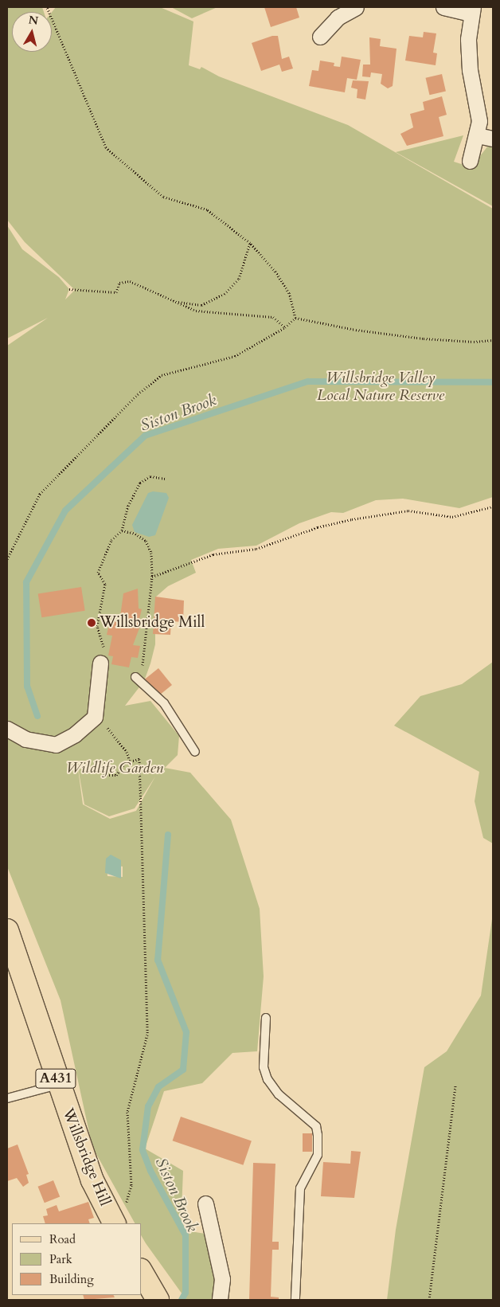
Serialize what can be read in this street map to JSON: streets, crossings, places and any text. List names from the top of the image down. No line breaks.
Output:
{"streets":{"main road":["A431","Willsbridge Hill"]},"water":["Siston Brook"],"parks":["Willsbridge Valley Local Nature Reserve","Wildlife Garden"],"places":["Willsbridge Mill"],"legend":["Road","Park","Building"],"north":"top"}
